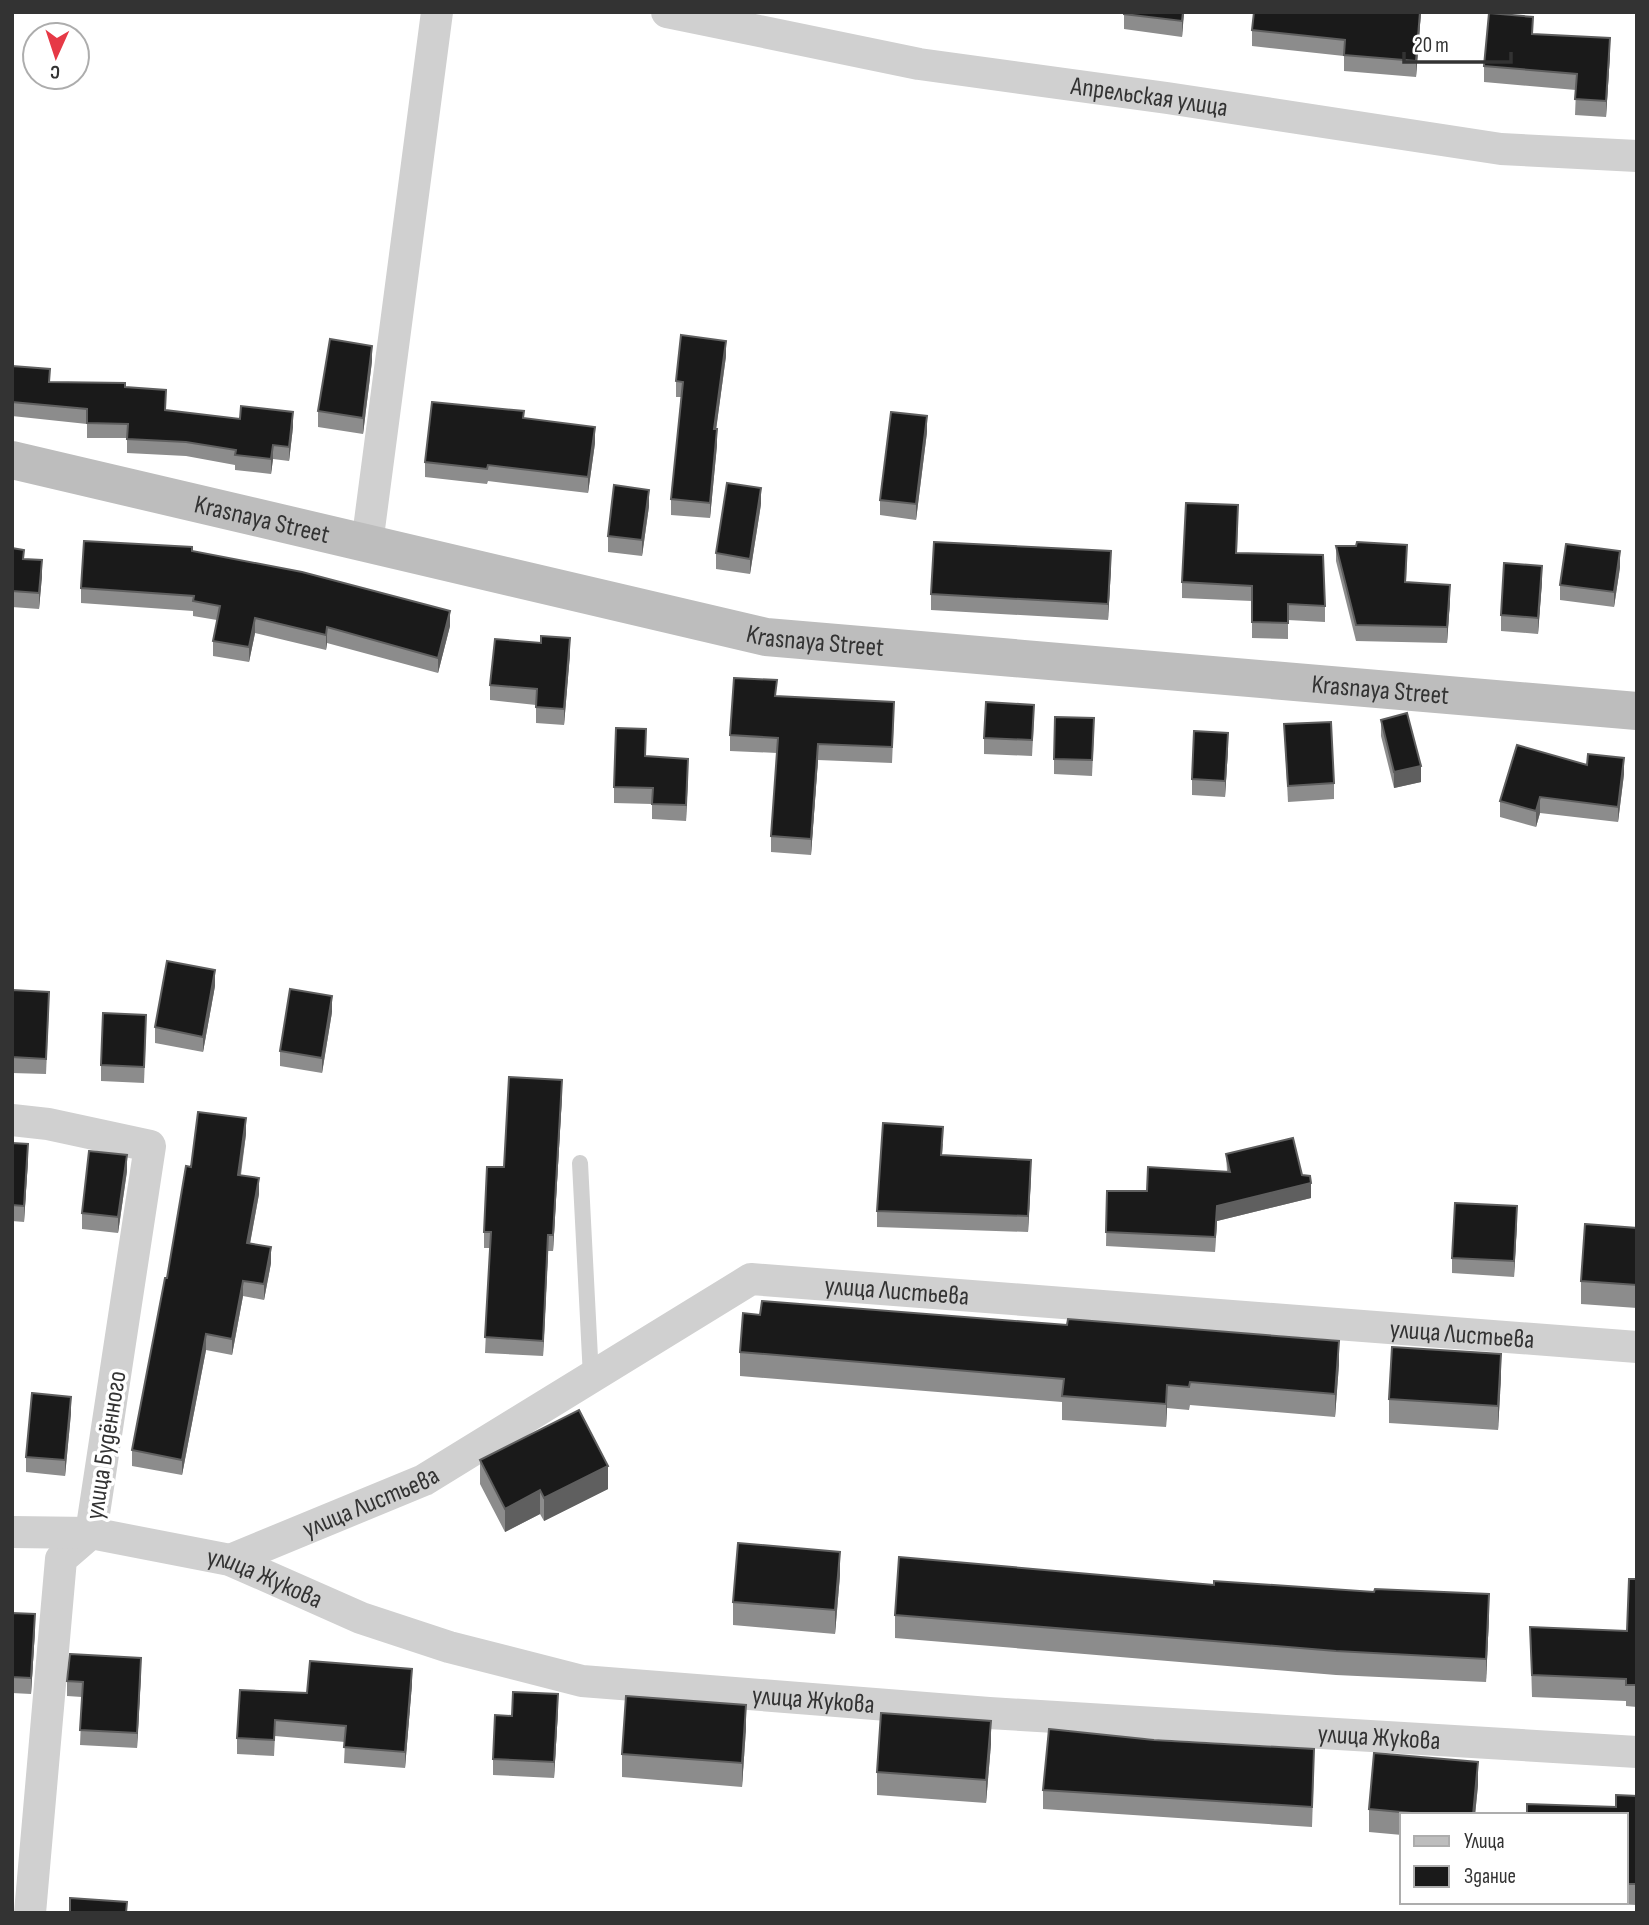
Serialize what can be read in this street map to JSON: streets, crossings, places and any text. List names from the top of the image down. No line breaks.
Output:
{"streets":{"main road":["Krasnaya Street"],"street":["Апрельская улица","улица Листьева","улица Будённого","улица Жукова"]},"crossings":[["улица Листьева","улица Жукова"],["улица Будённого","улица Жукова"]],"legend":["Улица","Здание"],"scale_bar":"20 m","north":"bottom"}
